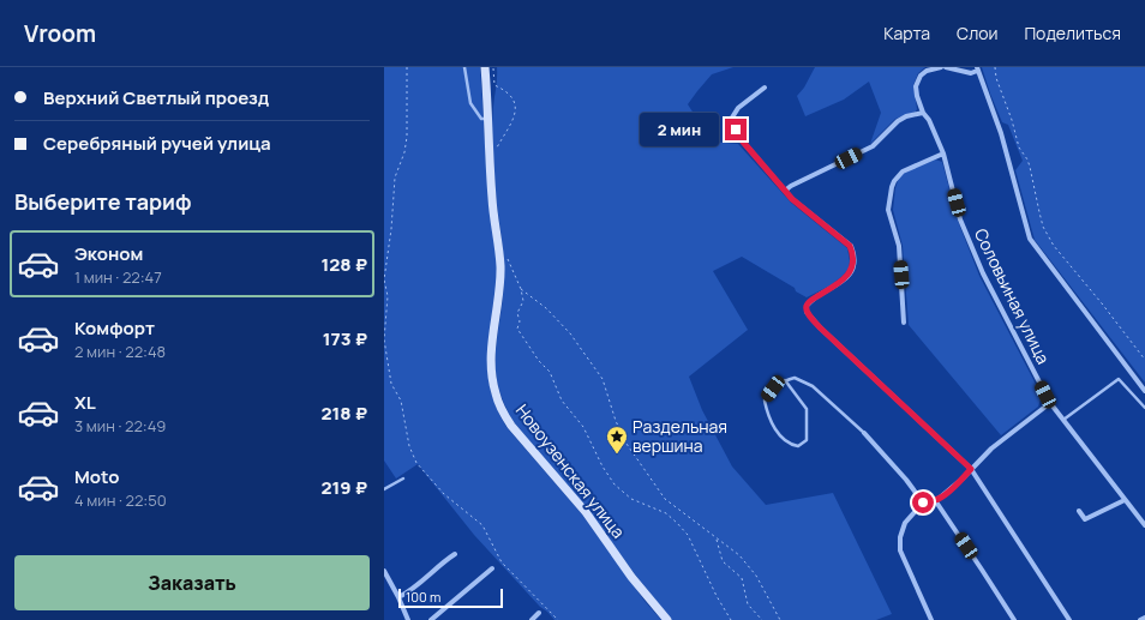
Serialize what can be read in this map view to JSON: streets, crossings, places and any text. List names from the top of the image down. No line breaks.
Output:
{"streets":{"main road":["Новоузенская улица"],"street":["Соловьиная улица"]},"places":{"place":["Раздельная вершина"]},"scale_bar":"100 m","page":{"header":"Vroom","nav":["Карта","Слои","Поделиться"],"banner":["Верхний Светлый проезд","Серебряный ручей улица"],"bubble":"2 мин","heading":"Выберите тариф","list":[{"name":"Эконом","note":"1 мин · 22:47","value":"128 ₽"},{"name":"Комфорт","note":"2 мин · 22:48","value":"173 ₽"},{"name":"XL","note":"3 мин · 22:49","value":"218 ₽"},{"name":"Moto","note":"4 мин · 22:50","value":"219 ₽"}],"buttons":"Заказать","scale":"100 m"}}
